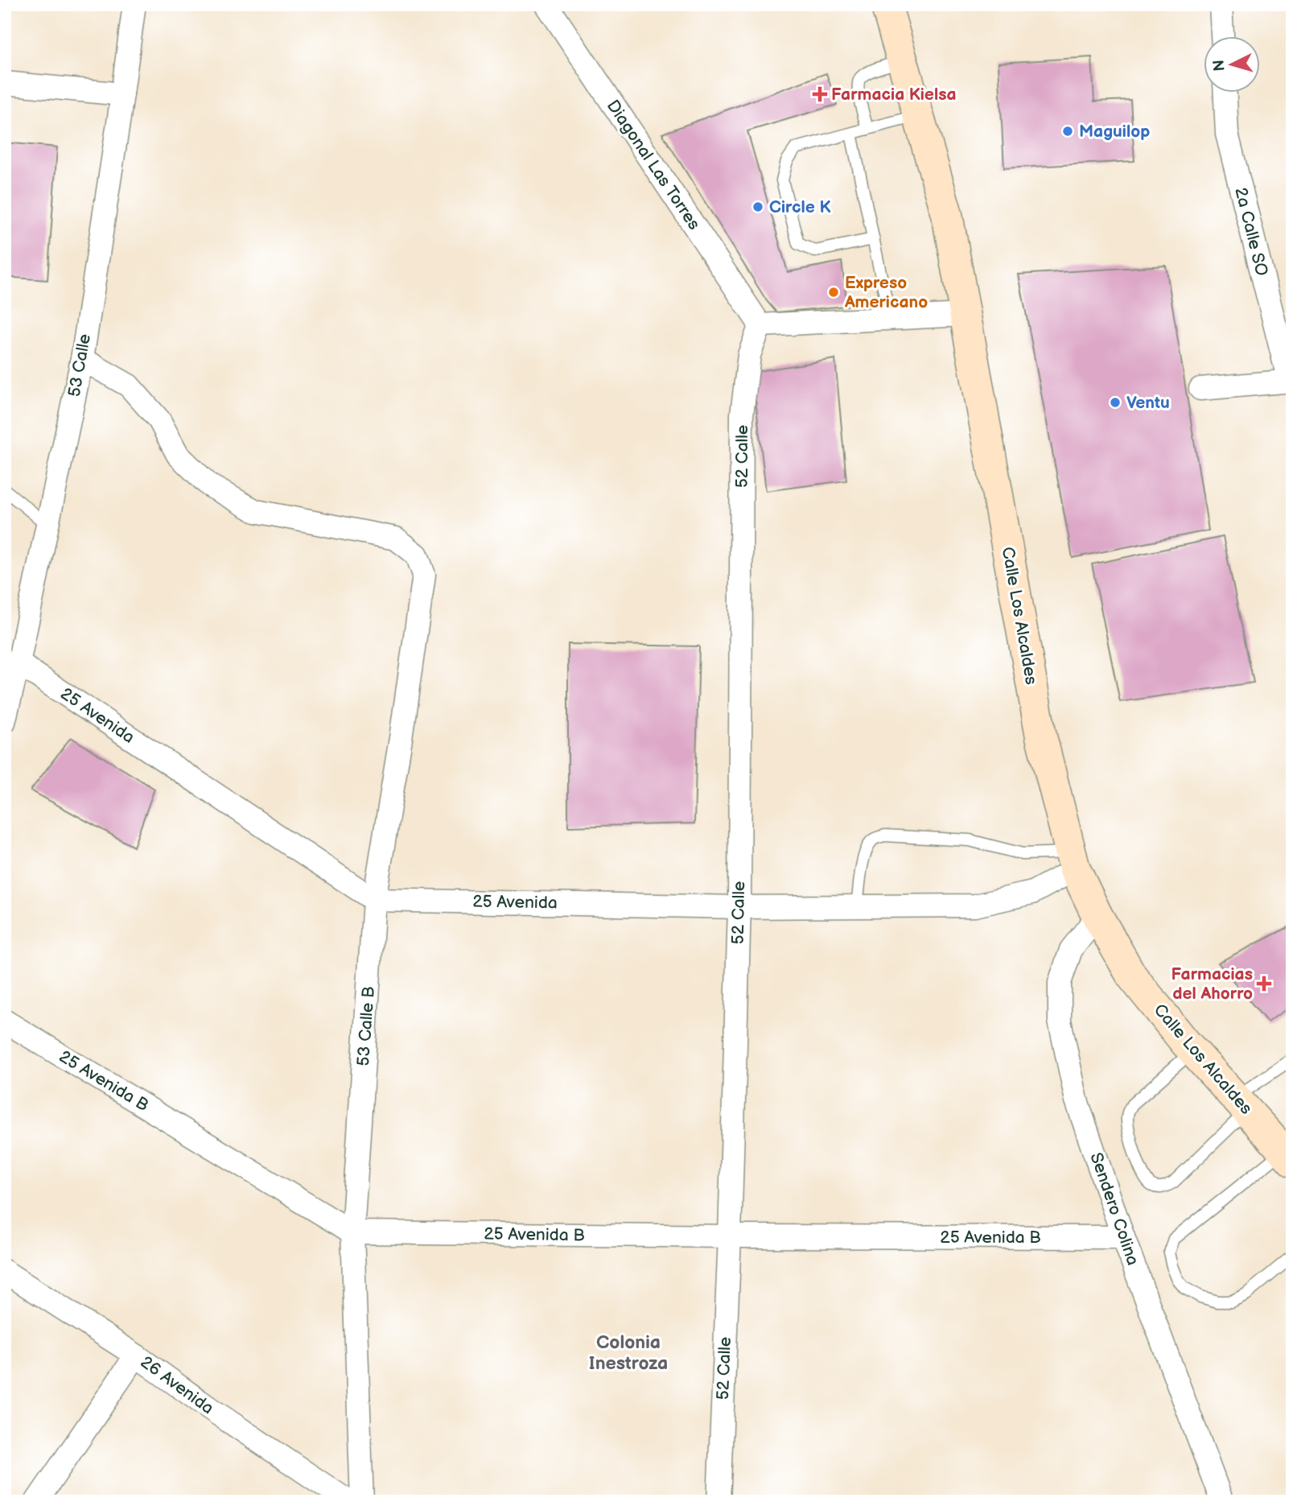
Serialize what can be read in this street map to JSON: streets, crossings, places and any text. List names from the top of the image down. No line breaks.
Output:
{"streets":{"main road":["Calle Los Alcaldes"],"street":["Diagonal Las Torres","2a Calle SO","53 Calle","52 Calle","25 Avenida","53 Calle B","25 Avenida B","Sendero Colina","26 Avenida"]},"crossings":[["Diagonal Las Torres","52 Calle"],["53 Calle","25 Avenida"],["53 Calle","53 Calle B"],["52 Calle","25 Avenida"],["52 Calle","25 Avenida B"],["Calle Los Alcaldes","25 Avenida"],["Calle Los Alcaldes","Sendero Colina"],["25 Avenida","53 Calle B"],["53 Calle B","25 Avenida B"],["25 Avenida B","Sendero Colina"]],"districts":["Colonia Inestroza"],"places":{"health":["Farmacia Kielsa","Farmacias del Ahorro"],"other":["Maguilop","Circle K","Expreso Americano","Ventu"]},"north":"left"}
